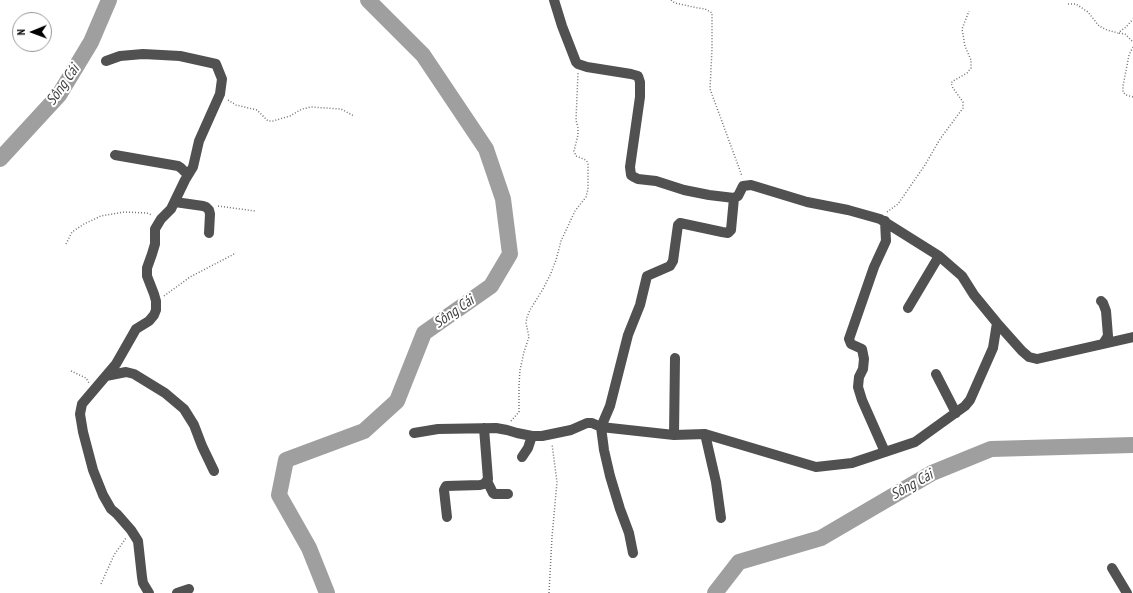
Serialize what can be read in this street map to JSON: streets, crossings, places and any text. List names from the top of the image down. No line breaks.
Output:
{"water":["Sông Cái"],"north":"left"}
